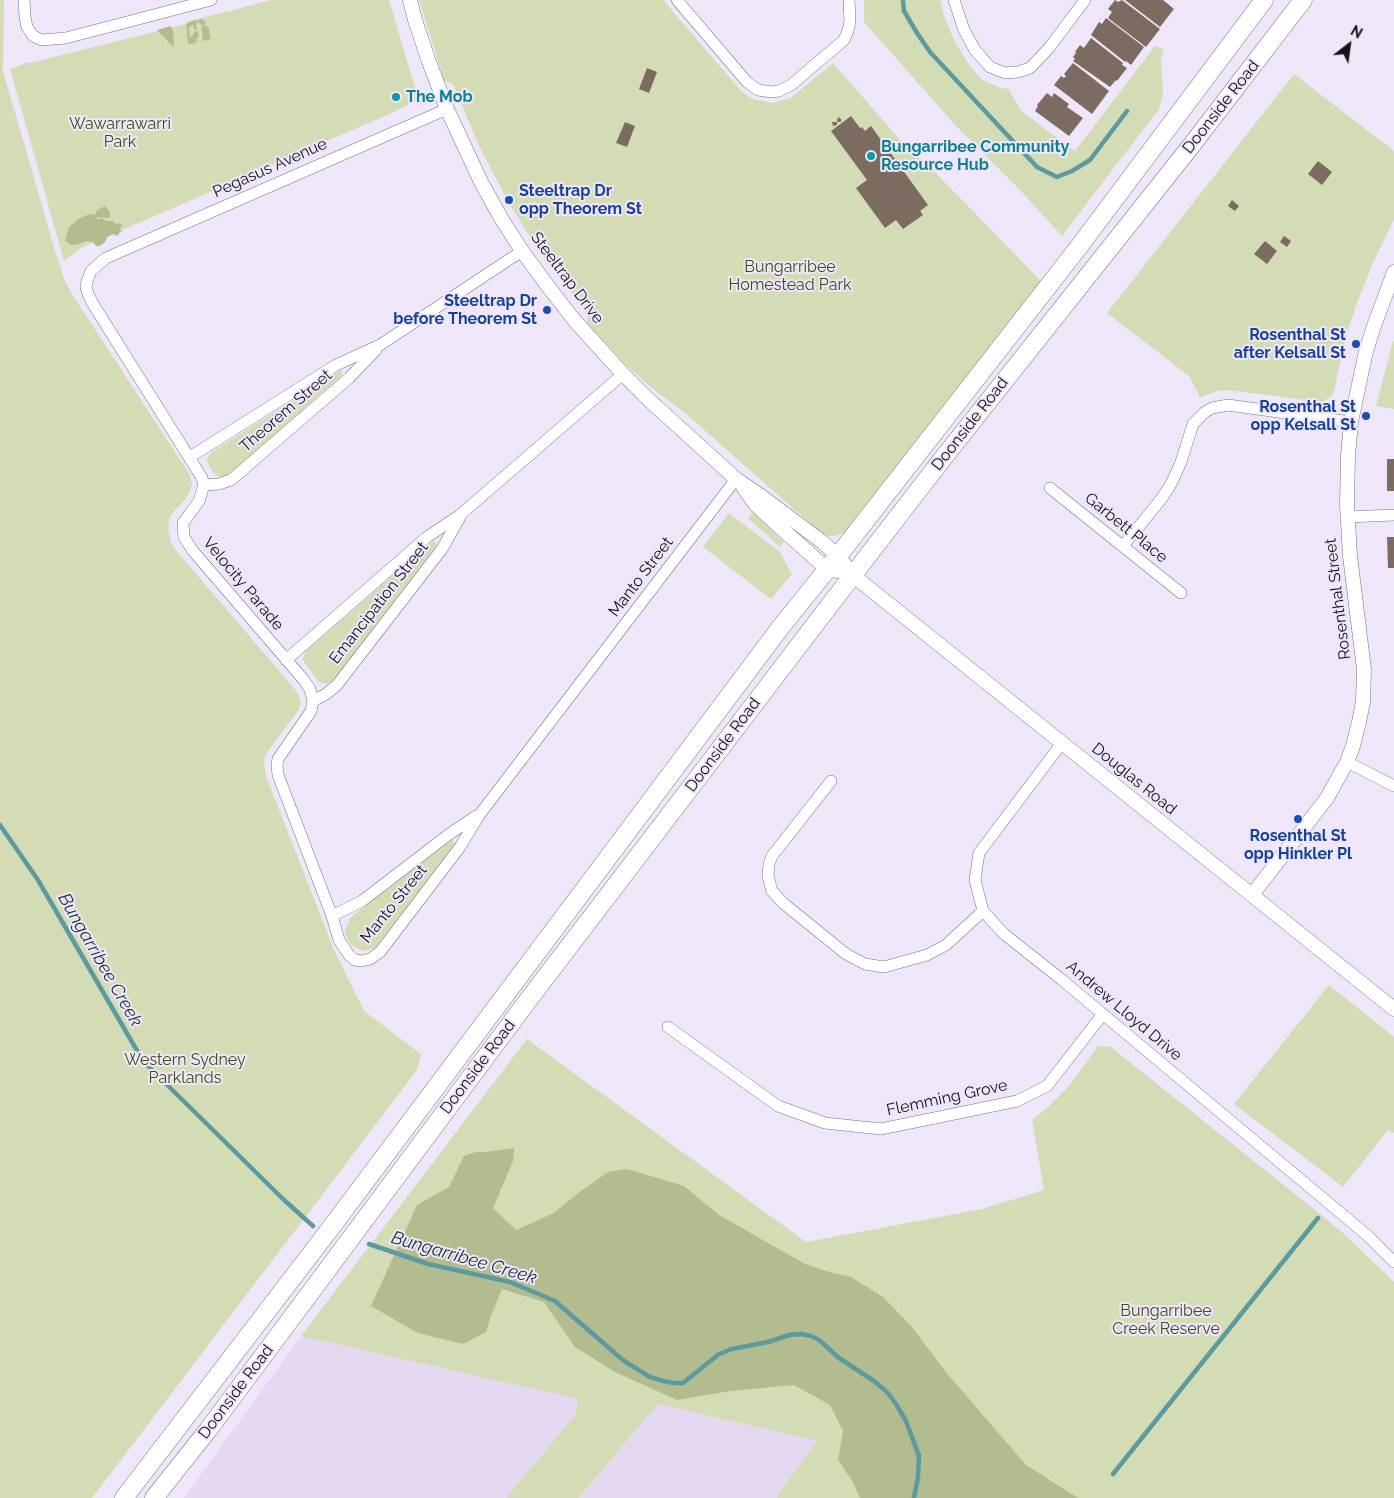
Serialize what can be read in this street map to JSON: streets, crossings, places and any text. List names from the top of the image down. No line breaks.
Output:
{"streets":{"main road":["Doonside Road"],"street":["Pegasus Avenue","Steeltrap Drive","Theorem Street","Garbett Place","Manto Street","Velocity Parade","Rosenthal Street","Emancipation Street","Douglas Road","Andrew Lloyd Drive","Flemming Grove"]},"crossings":[["Doonside Road","Steeltrap Drive"],["Doonside Road","Douglas Road"],["Pegasus Avenue","Steeltrap Drive"],["Pegasus Avenue","Theorem Street"],["Steeltrap Drive","Theorem Street"],["Steeltrap Drive","Manto Street"],["Steeltrap Drive","Emancipation Street"],["Steeltrap Drive","Douglas Road"],["Theorem Street","Velocity Parade"],["Velocity Parade","Emancipation Street"],["Rosenthal Street","Douglas Road"],["Douglas Road","Andrew Lloyd Drive"],["Andrew Lloyd Drive","Flemming Grove"]],"water":["Bungarribee Creek"],"parks":["Wawarrawarri Park","Bungarribee Homestead Park","Western Sydney Parklands","Bungarribee Creek Reserve"],"places":["The Mob","Bungarribee Community Resource Hub","Steeltrap Dr opp Theorem St","Steeltrap Dr before Theorem St","Rosenthal St after Kelsall St","Rosenthal St opp Kelsall St","Rosenthal St opp Hinkler Pl"],"north":"top right"}
